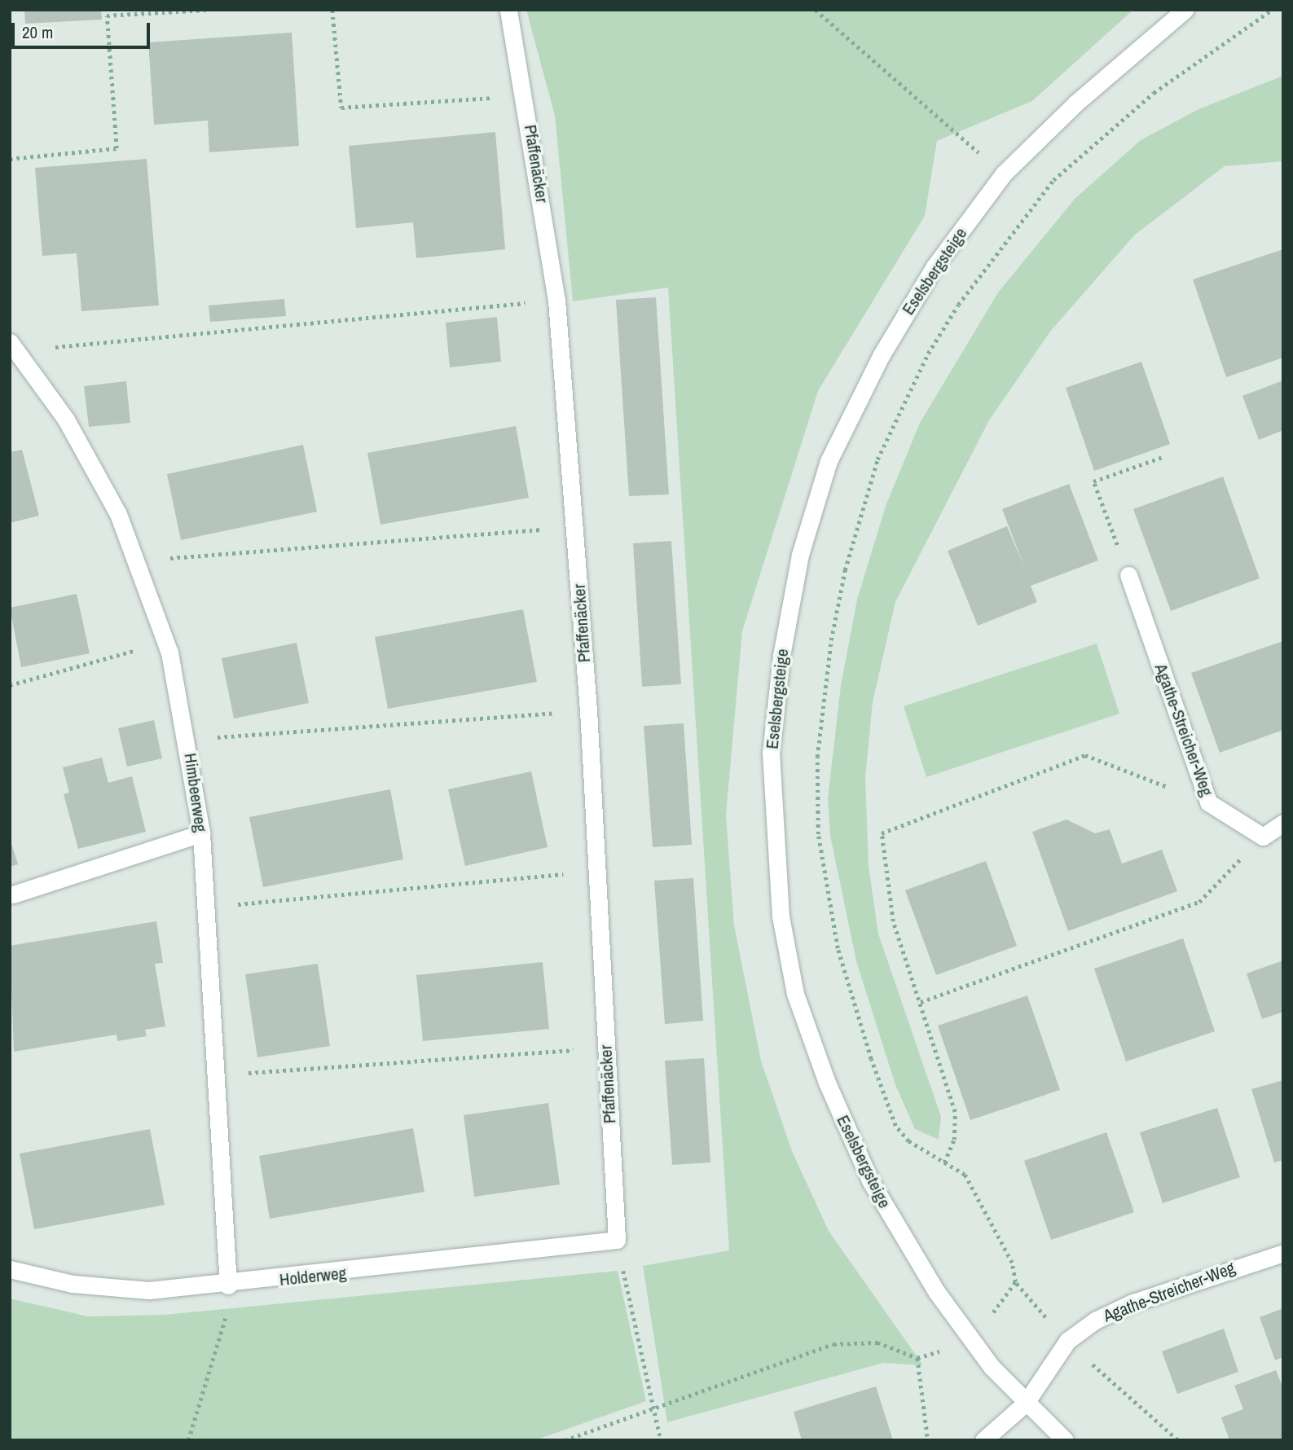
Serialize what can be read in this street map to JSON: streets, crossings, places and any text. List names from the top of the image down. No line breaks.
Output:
{"streets":{"street":["Pfaffenäcker","Eselsbergsteige","Agathe-Streicher-Weg","Himbeerweg","Holderweg"]},"crossings":[["Pfaffenäcker","Holderweg"],["Eselsbergsteige","Agathe-Streicher-Weg"],["Himbeerweg","Holderweg"]],"scale_bar":"20 m"}
